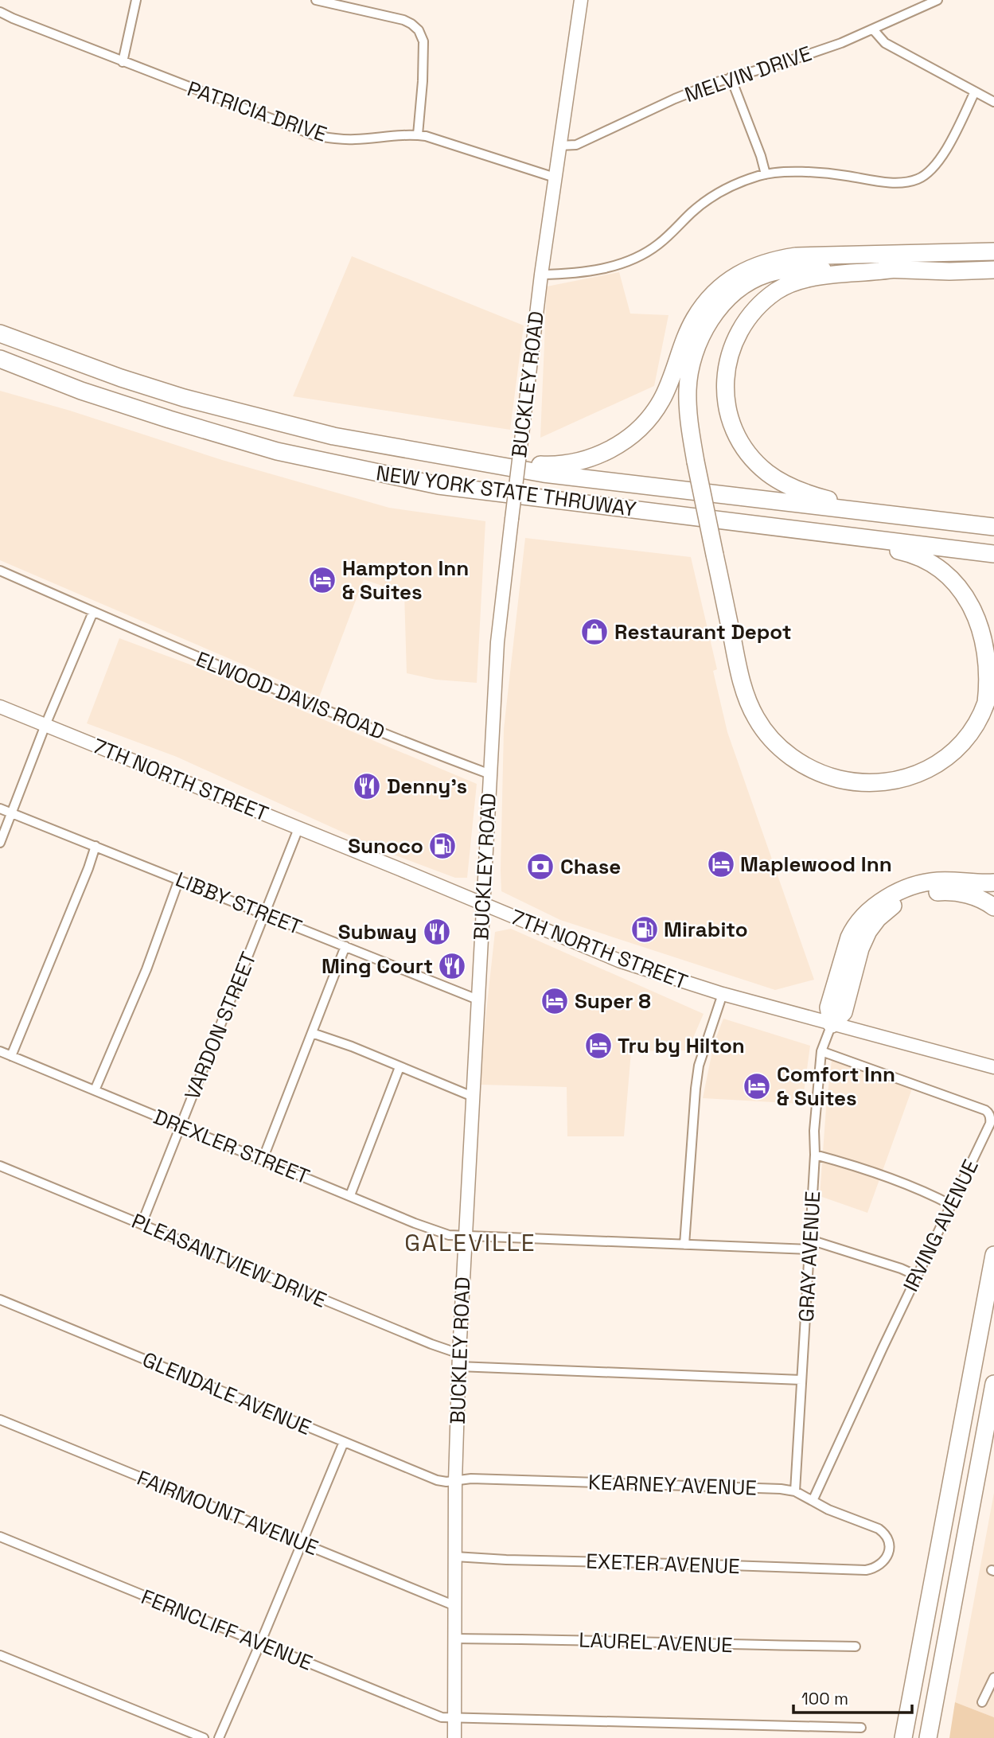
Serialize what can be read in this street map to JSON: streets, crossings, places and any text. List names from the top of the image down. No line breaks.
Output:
{"streets":{"highway":["NEW YORK STATE THRUWAY"],"street":["MELVIN DRIVE","PATRICIA DRIVE","BUCKLEY ROAD","ELWOOD DAVIS ROAD","7TH NORTH STREET","LIBBY STREET","VARDON STREET","DREXLER STREET","IRVING AVENUE","GRAY AVENUE","PLEASANTVIEW DRIVE","GLENDALE AVENUE","KEARNEY AVENUE","FAIRMOUNT AVENUE","EXETER AVENUE","FERNCLIFF AVENUE","LAUREL AVENUE"]},"crossings":[["MELVIN DRIVE","BUCKLEY ROAD"],["PATRICIA DRIVE","BUCKLEY ROAD"],["BUCKLEY ROAD","ELWOOD DAVIS ROAD"],["BUCKLEY ROAD","7TH NORTH STREET"],["BUCKLEY ROAD","LIBBY STREET"],["BUCKLEY ROAD","DREXLER STREET"],["BUCKLEY ROAD","PLEASANTVIEW DRIVE"],["BUCKLEY ROAD","GLENDALE AVENUE"],["BUCKLEY ROAD","KEARNEY AVENUE"],["BUCKLEY ROAD","FAIRMOUNT AVENUE"],["BUCKLEY ROAD","EXETER AVENUE"],["BUCKLEY ROAD","FERNCLIFF AVENUE"],["BUCKLEY ROAD","LAUREL AVENUE"],["7TH NORTH STREET","VARDON STREET"],["7TH NORTH STREET","GRAY AVENUE"],["LIBBY STREET","VARDON STREET"],["VARDON STREET","DREXLER STREET"],["VARDON STREET","PLEASANTVIEW DRIVE"],["DREXLER STREET","GRAY AVENUE"],["IRVING AVENUE","GRAY AVENUE"],["IRVING AVENUE","KEARNEY AVENUE"],["GRAY AVENUE","PLEASANTVIEW DRIVE"],["GRAY AVENUE","KEARNEY AVENUE"],["GLENDALE AVENUE","KEARNEY AVENUE"],["KEARNEY AVENUE","EXETER AVENUE"]],"districts":["GALEVILLE"],"places":{"hotel":["Hampton Inn & Suites","Maplewood Inn","Super 8","Tru by Hilton","Comfort Inn & Suites"],"shop":["Restaurant Depot"],"restaurant":["Denny's","Subway","Ming Court"],"fuel station":["Sunoco","Mirabito"],"bank":["Chase"]},"scale_bar":"100 m"}
